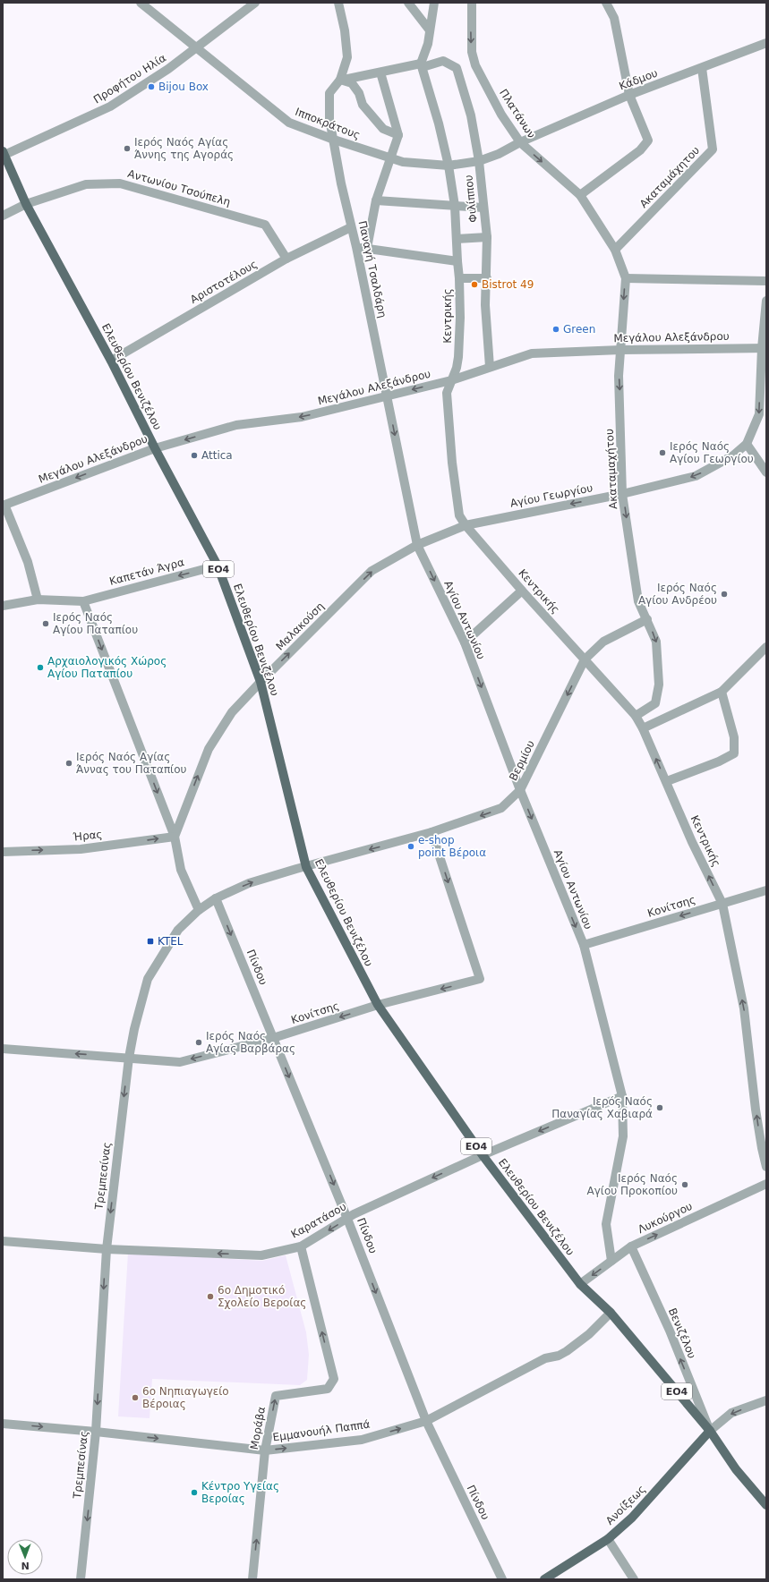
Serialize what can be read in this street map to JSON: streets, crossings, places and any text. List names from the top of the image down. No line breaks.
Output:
{"streets":{"main road":["Ελευθερίου Βενιζέλου","ΕΟ4","Ανοίξεως"],"street":["Προφήτου Ηλία","Κάδμου","Πλατάνων","Ιπποκράτους","Ακαταμάχητου","Αντωνίου Τσούπελη","Φιλίππου","Παναγή Τσαλδάρη","Αριστοτέλους","Κεντρικής","Μεγάλου Αλεξάνδρου","Ακαταμαχήτου","Αγίου Γεωργίου","Καπετάν Άγρα","Αγίου Αντωνίου","Μαλακούση","Βερμίου","Ήρας","Κονίτσης","Πίνδου","Τρεμπεσίνας","Λυκούργου","Καρατάσου","Βενιζέλου","Μοράβα","Εμμανουήλ Παππά"]},"crossings":[["Προφήτου Ηλία","Ιπποκράτους"],["Προφήτου Ηλία","Ελευθερίου Βενιζέλου"],["Κάδμου","Πλατάνων"],["Κάδμου","Ιπποκράτους"],["Κάδμου","Ακαταμάχητου"],["Πλατάνων","Ιπποκράτους"],["Πλατάνων","Ακαταμάχητου"],["Πλατάνων","Ακαταμαχήτου"],["Ιπποκράτους","Φιλίππου"],["Ιπποκράτους","Παναγή Τσαλδάρη"],["Ιπποκράτους","Κεντρικής"],["Ακαταμάχητου","Ακαταμαχήτου"],["Αντωνίου Τσούπελη","Αριστοτέλους"],["Αντωνίου Τσούπελη","Ελευθερίου Βενιζέλου"],["Φιλίππου","Παναγή Τσαλδάρη"],["Φιλίππου","Κεντρικής"],["Φιλίππου","Μεγάλου Αλεξάνδρου"],["Παναγή Τσαλδάρη","Αριστοτέλους"],["Παναγή Τσαλδάρη","Μεγάλου Αλεξάνδρου"],["Παναγή Τσαλδάρη","Αγίου Αντωνίου"],["Παναγή Τσαλδάρη","Μαλακούση"],["Αριστοτέλους","Ελευθερίου Βενιζέλου"],["Κεντρικής","Μεγάλου Αλεξάνδρου"],["Κεντρικής","Ακαταμαχήτου"],["Κεντρικής","Αγίου Γεωργίου"],["Κεντρικής","Μαλακούση"],["Κεντρικής","Βερμίου"],["Κεντρικής","Κονίτσης"],["Μεγάλου Αλεξάνδρου","Ελευθερίου Βενιζέλου"],["Μεγάλου Αλεξάνδρου","Ακαταμαχήτου"],["Μεγάλου Αλεξάνδρου","Αγίου Γεωργίου"],["Ελευθερίου Βενιζέλου","Καπετάν Άγρα"],["Ελευθερίου Βενιζέλου","Μαλακούση"],["Ελευθερίου Βενιζέλου","Βερμίου"],["Ελευθερίου Βενιζέλου","Κονίτσης"],["Ελευθερίου Βενιζέλου","Τρεμπεσίνας"],["Ελευθερίου Βενιζέλου","Λυκούργου"],["Ελευθερίου Βενιζέλου","Καρατάσου"],["Ελευθερίου Βενιζέλου","Βενιζέλου"],["Ελευθερίου Βενιζέλου","Εμμανουήλ Παππά"],["Ελευθερίου Βενιζέλου","Ανοίξεως"],["Ακαταμαχήτου","Αγίου Γεωργίου"],["Ακαταμαχήτου","Βερμίου"],["Αγίου Γεωργίου","Μαλακούση"],["Αγίου Αντωνίου","Μαλακούση"],["Αγίου Αντωνίου","Βερμίου"],["Αγίου Αντωνίου","Κονίτσης"],["Αγίου Αντωνίου","Λυκούργου"],["Αγίου Αντωνίου","Καρατάσου"],["Μαλακούση","Ήρας"],["Βερμίου","Κονίτσης"],["Βερμίου","Τρεμπεσίνας"],["Κονίτσης","Πίνδου"],["Κονίτσης","Τρεμπεσίνας"],["Πίνδου","Τρεμπεσίνας"],["Πίνδου","Καρατάσου"],["Πίνδου","Εμμανουήλ Παππά"],["Τρεμπεσίνας","Καρατάσου"],["Τρεμπεσίνας","Εμμανουήλ Παππά"],["Λυκούργου","Βενιζέλου"],["Καρατάσου","Μοράβα"],["Βενιζέλου","Ανοίξεως"],["Μοράβα","Εμμανουήλ Παππά"]],"one_way":["Πλατάνων","Κεντρικής","Μεγάλου Αλεξάνδρου","Ακαταμαχήτου","Αγίου Γεωργίου","Καπετάν Άγρα","Αγίου Αντωνίου","Μαλακούση","Βερμίου","Ήρας","Πίνδου","Καρατάσου","Βενιζέλου","Μοράβα","Εμμανουήλ Παππά"],"places":{"other":["Bijou Box","Ιερός Ναός Αγίας Άννης της Αγοράς","Bistrot 49","Green","Ιερός Ναός Αγίου Γεωργίου","Attica","Ιερός Ναός Αγίου Ανδρέου","Ιερός Ναός Αγίου Παταπίου","Αρχαιολογικός Χώρος Αγίου Παταπίου","Ιερός Ναός Αγίας Άννας του Παταπίου","e-shop point Βέροια","Ιερός Ναός Αγίας Βαρβάρας","Ιερός Ναός Παναγίας Χαβιαρά","Ιερός Ναός Αγίου Προκοπίου","6ο Δημοτικό Σχολείο Βεροίας","6ο Νηπιαγωγείο Βέροιας","Κέντρο Υγείας Βεροίας"],"transit":["KTEL"]},"north":"bottom"}
